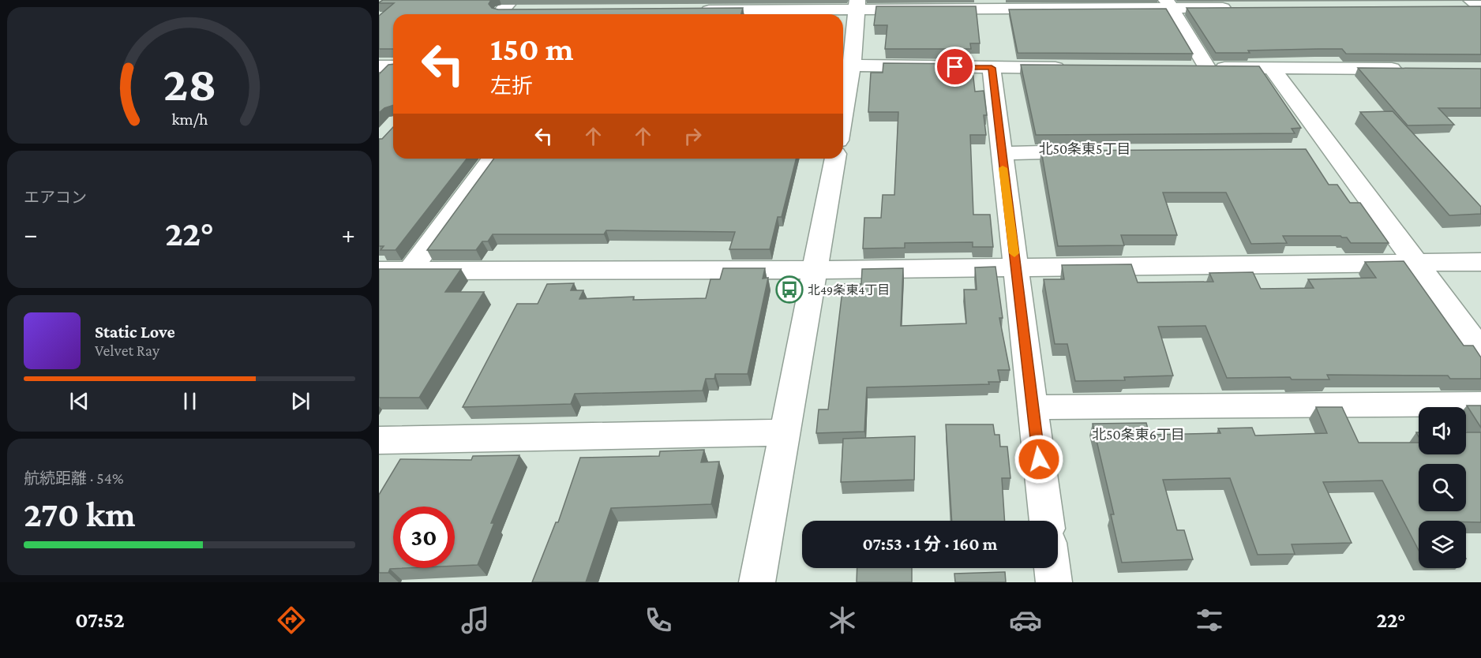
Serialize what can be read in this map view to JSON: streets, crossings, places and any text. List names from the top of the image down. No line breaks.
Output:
{"districts":["北50条東5丁目","北50条東6丁目"],"places":{"bus stop":["北49条東4丁目"]},"page":{"turn":["150 m","左折"],"tile":["エアコン",["航続距離 · 54%","270 km"]],"heat":["−","22°","+"],"song":["Static Love","Velvet Ray"],"limit":"30","trip":"07:53 · 1 分 · 160 m","tabs":["07:52","22°"],"gauge":["28","km/h"]}}
